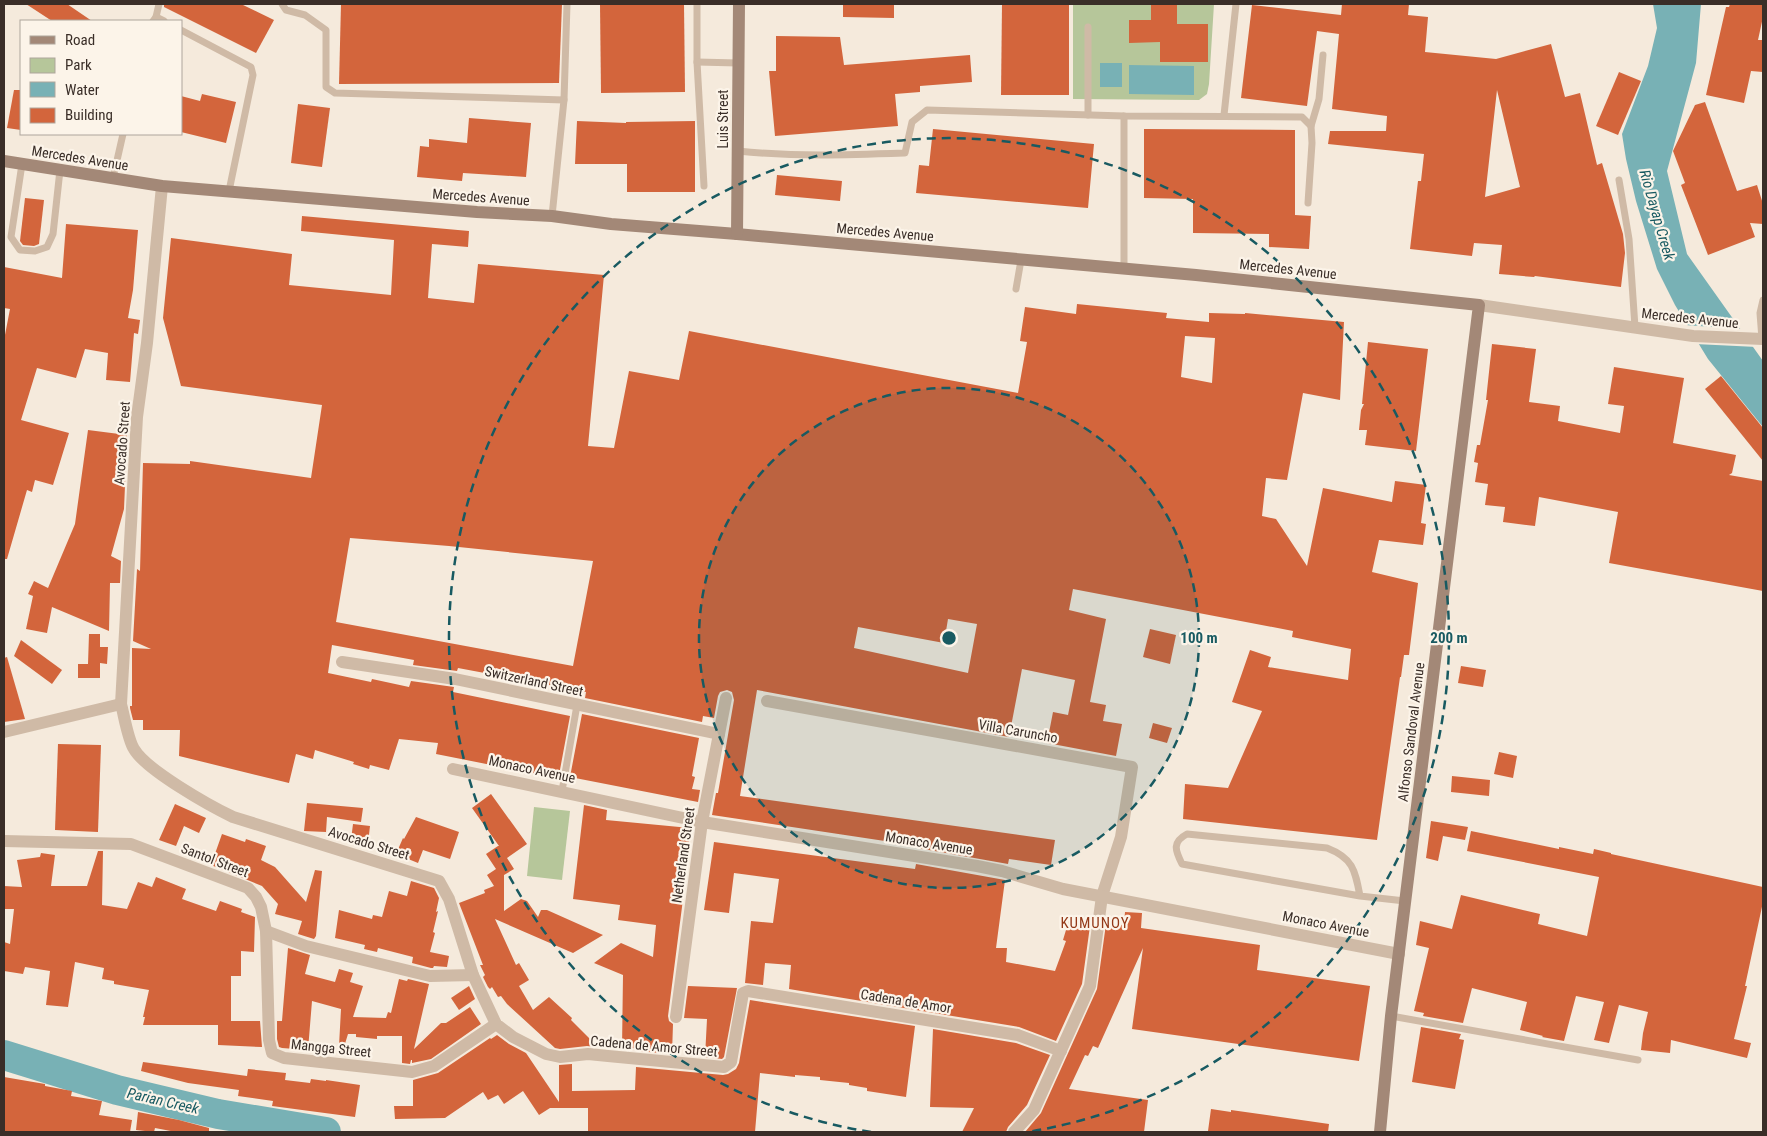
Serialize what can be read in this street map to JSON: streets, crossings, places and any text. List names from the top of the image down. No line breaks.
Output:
{"streets":{"main road":["Luis Street","Mercedes Avenue","Alfonso Sandoval Avenue"],"street":["Avocado Street","Switzerland Street","Villa Caruncho","Monaco Avenue","Netherland Street","Santol Street","Cadena de Amor","Cadena de Amor Street","Mangga Street"]},"crossings":[["Luis Street","Mercedes Avenue"],["Mercedes Avenue","Avocado Street"],["Mercedes Avenue","Alfonso Sandoval Avenue"],["Avocado Street","Cadena de Amor Street"],["Avocado Street","Mangga Street"],["Switzerland Street","Netherland Street"],["Villa Caruncho","Monaco Avenue"],["Alfonso Sandoval Avenue","Monaco Avenue"],["Monaco Avenue","Netherland Street"],["Santol Street","Mangga Street"],["Cadena de Amor","Cadena de Amor Street"]],"districts":["KUMUNOY"],"water":["Rio Dayap Creek","Parian Creek"],"legend":["Road","Park","Water","Building"],"rings":["100 m","200 m"]}
